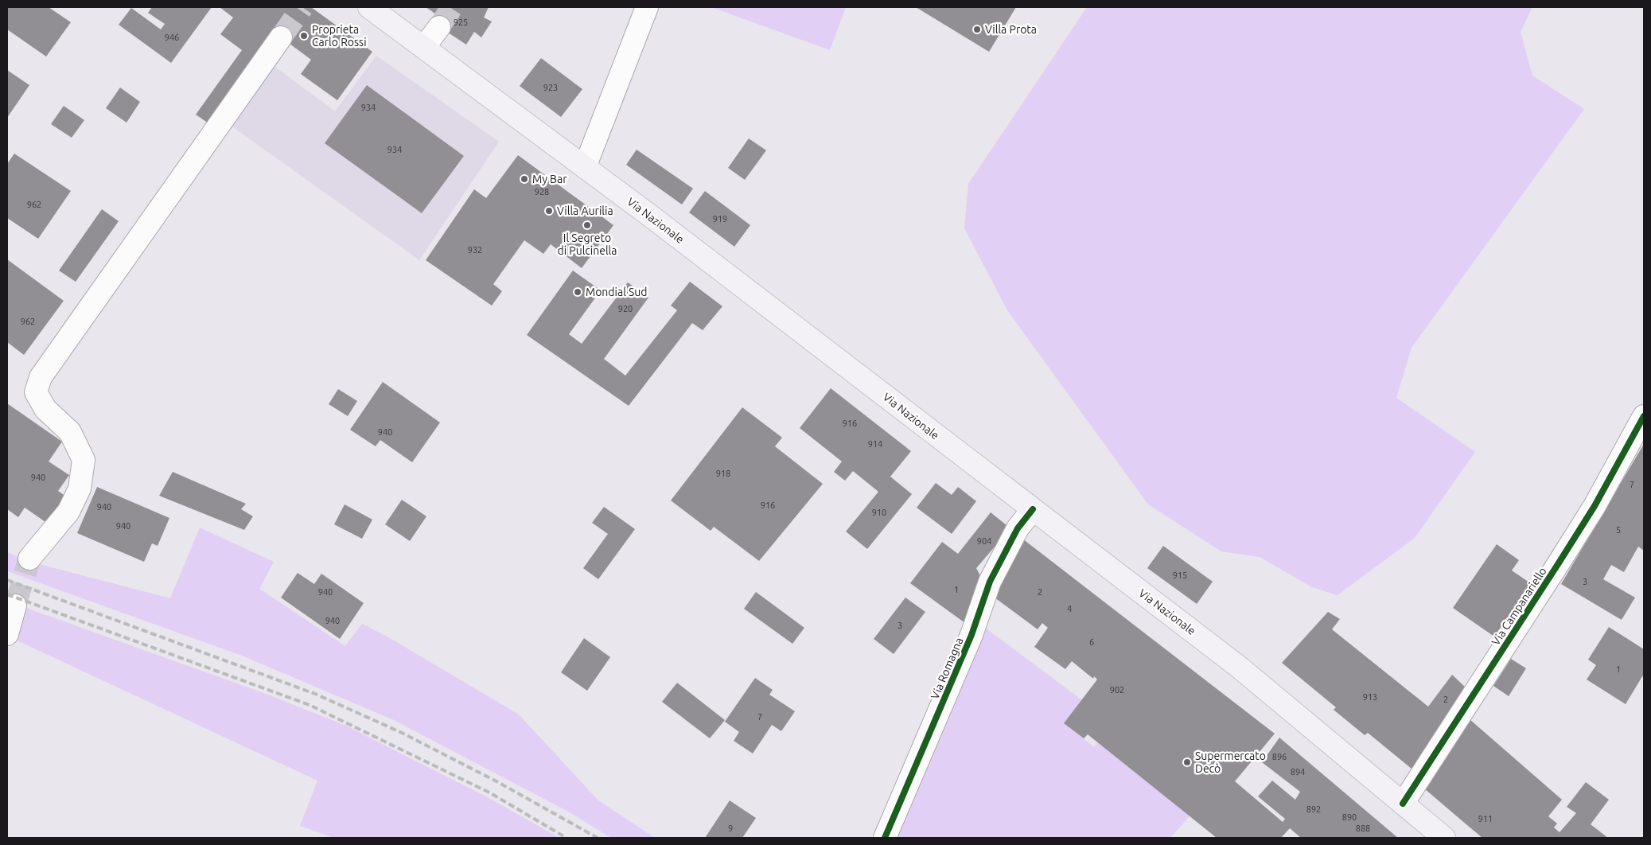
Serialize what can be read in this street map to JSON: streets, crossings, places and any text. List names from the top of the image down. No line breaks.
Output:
{"streets":{"main road":["Via Nazionale"],"street":["Via Campanariello","Via Romagna"]},"crossings":[["Via Nazionale","Via Campanariello"],["Via Nazionale","Via Romagna"]],"places":["Villa Prota","Proprieta Carlo Rossi","My Bar","Villa Aurilia","Il Segreto di Pulcinella","Mondial Sud","Supermercato Decò"],"house_numbers":["925","946","923","934","934","928","962","919","932","920","962","916","940","914","918","940","7","916","940","910","940","5","904","915","3","1","940","2","4","940","3","6","1","902","913","2","7","896","894","892","890","911","9","888"]}
